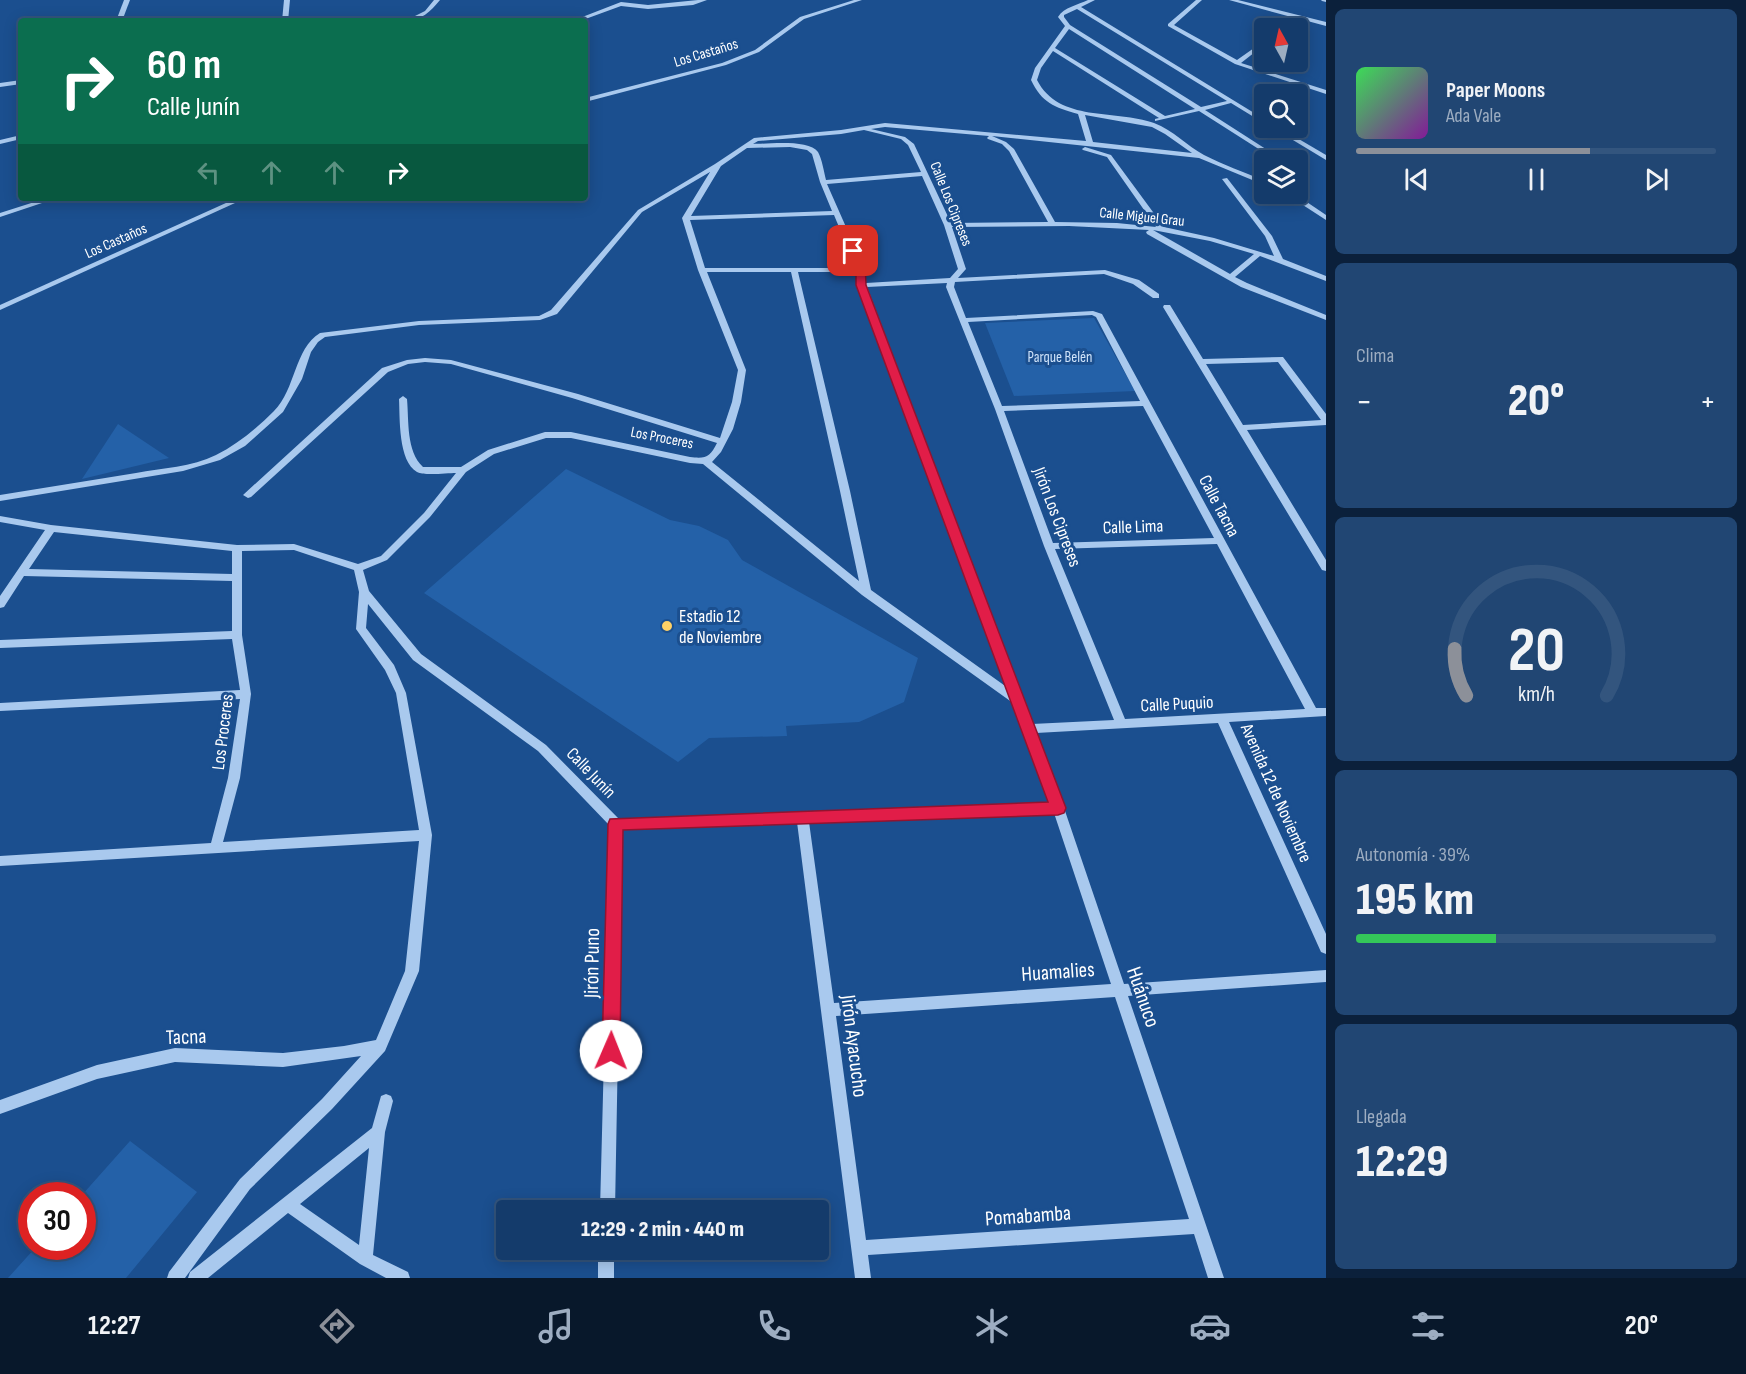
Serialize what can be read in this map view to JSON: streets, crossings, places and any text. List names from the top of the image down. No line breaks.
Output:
{"streets":{"street":["Los Castaños","Calle Los Cipreses","Calle Miguel Grau","Los Proceres","Calle Tacna","Jirón Los Cipreses","Calle Lima","Calle Puquio","Calle Junín","Avenida 12 de Noviembre","Jirón Puno","Huamalies","Huánuco","Tacna","Jirón Ayacucho","Pomabamba"]},"crossings":[["Calle Los Cipreses","Calle Miguel Grau"],["Calle Los Cipreses","Calle Tacna"],["Calle Los Cipreses","Jirón Los Cipreses"],["Los Proceres","Calle Junín"],["Calle Tacna","Jirón Los Cipreses"],["Calle Tacna","Calle Lima"],["Calle Tacna","Calle Puquio"],["Jirón Los Cipreses","Calle Lima"],["Jirón Los Cipreses","Calle Puquio"],["Calle Puquio","Avenida 12 de Noviembre"],["Calle Puquio","Huánuco"],["Calle Junín","Jirón Puno"],["Calle Junín","Huánuco"],["Calle Junín","Jirón Ayacucho"],["Huamalies","Huánuco"],["Huamalies","Jirón Ayacucho"],["Huánuco","Pomabamba"],["Jirón Ayacucho","Pomabamba"]],"parks":["Parque Belén"],"places":["Estadio 12 de Noviembre"],"north":"top","page":{"turn":["60 m","Calle Junín"],"song":["Paper Moons","Ada Vale"],"tile":["Clima",["Autonomía · 39%","195 km"],["Llegada","12:29"]],"heat":["−","20°","+"],"limit":"30","trip":"12:29 · 2 min · 440 m","tabs":["12:27","20°"],"gauge":["20","km/h"]}}
